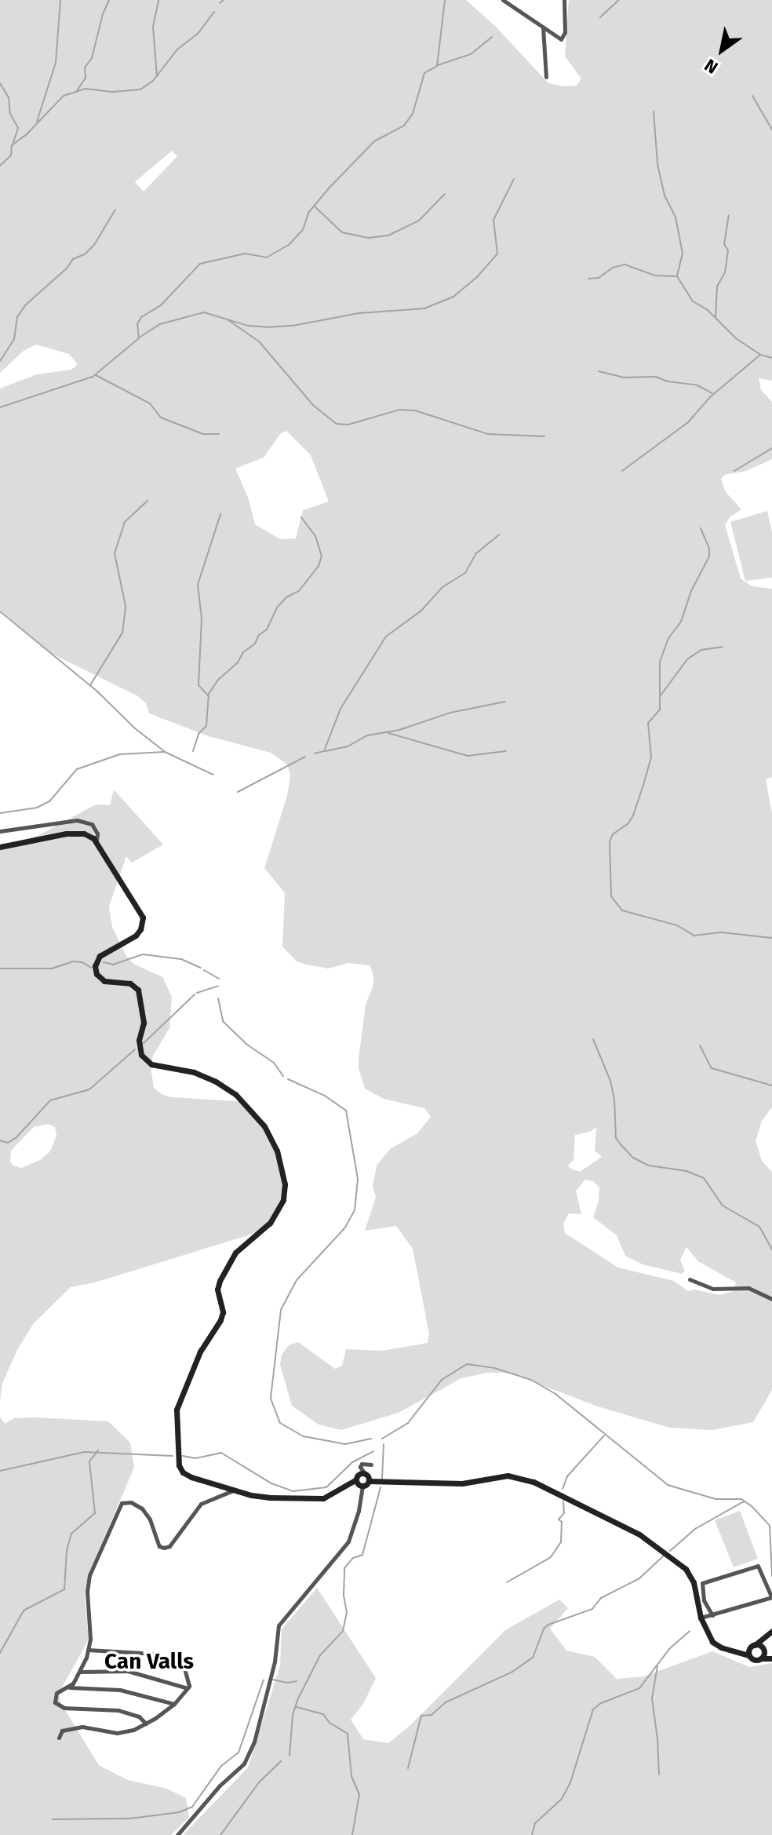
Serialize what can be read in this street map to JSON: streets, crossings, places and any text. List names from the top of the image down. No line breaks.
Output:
{"districts":["Can Valls"],"north":"bottom left"}
